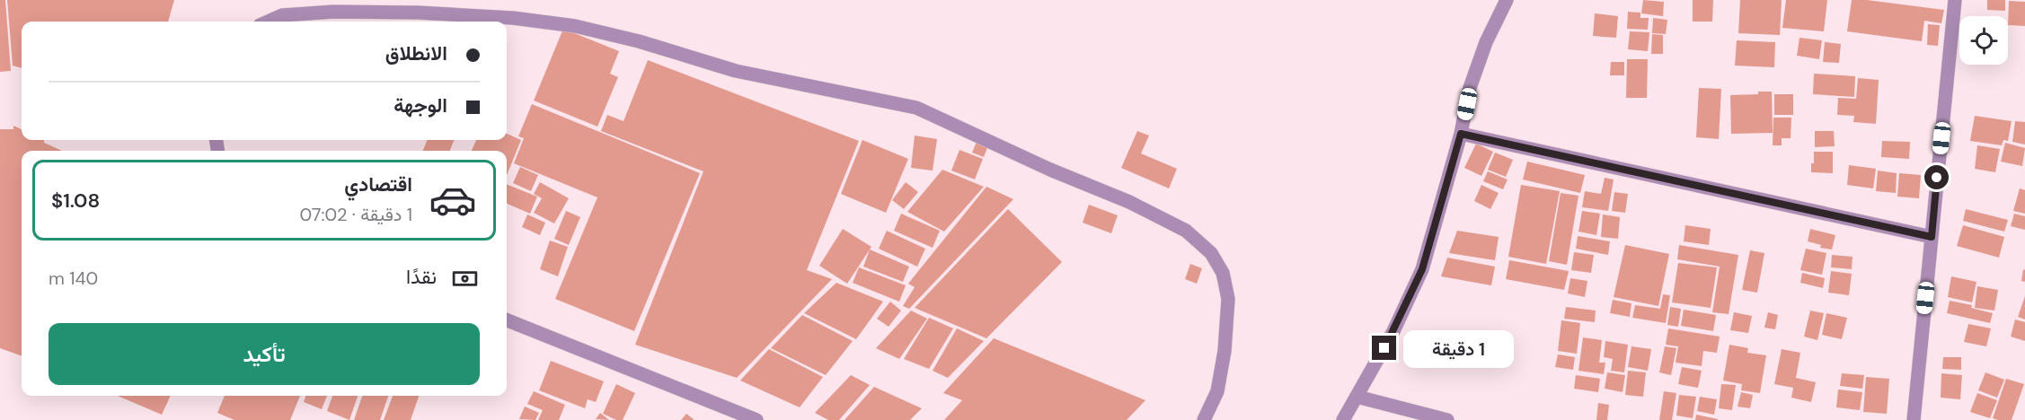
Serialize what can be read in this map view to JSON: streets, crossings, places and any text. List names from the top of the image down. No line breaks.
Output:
{"page":{"banner":["الانطلاق","الوجهة"],"list":[{"name":"اقتصادي","note":"1 دقيقة · 07:02","value":"$1.08"}],"pay":["نقدًا","140 m"],"buttons":"تأكيد","bubble":"1 دقيقة"}}
